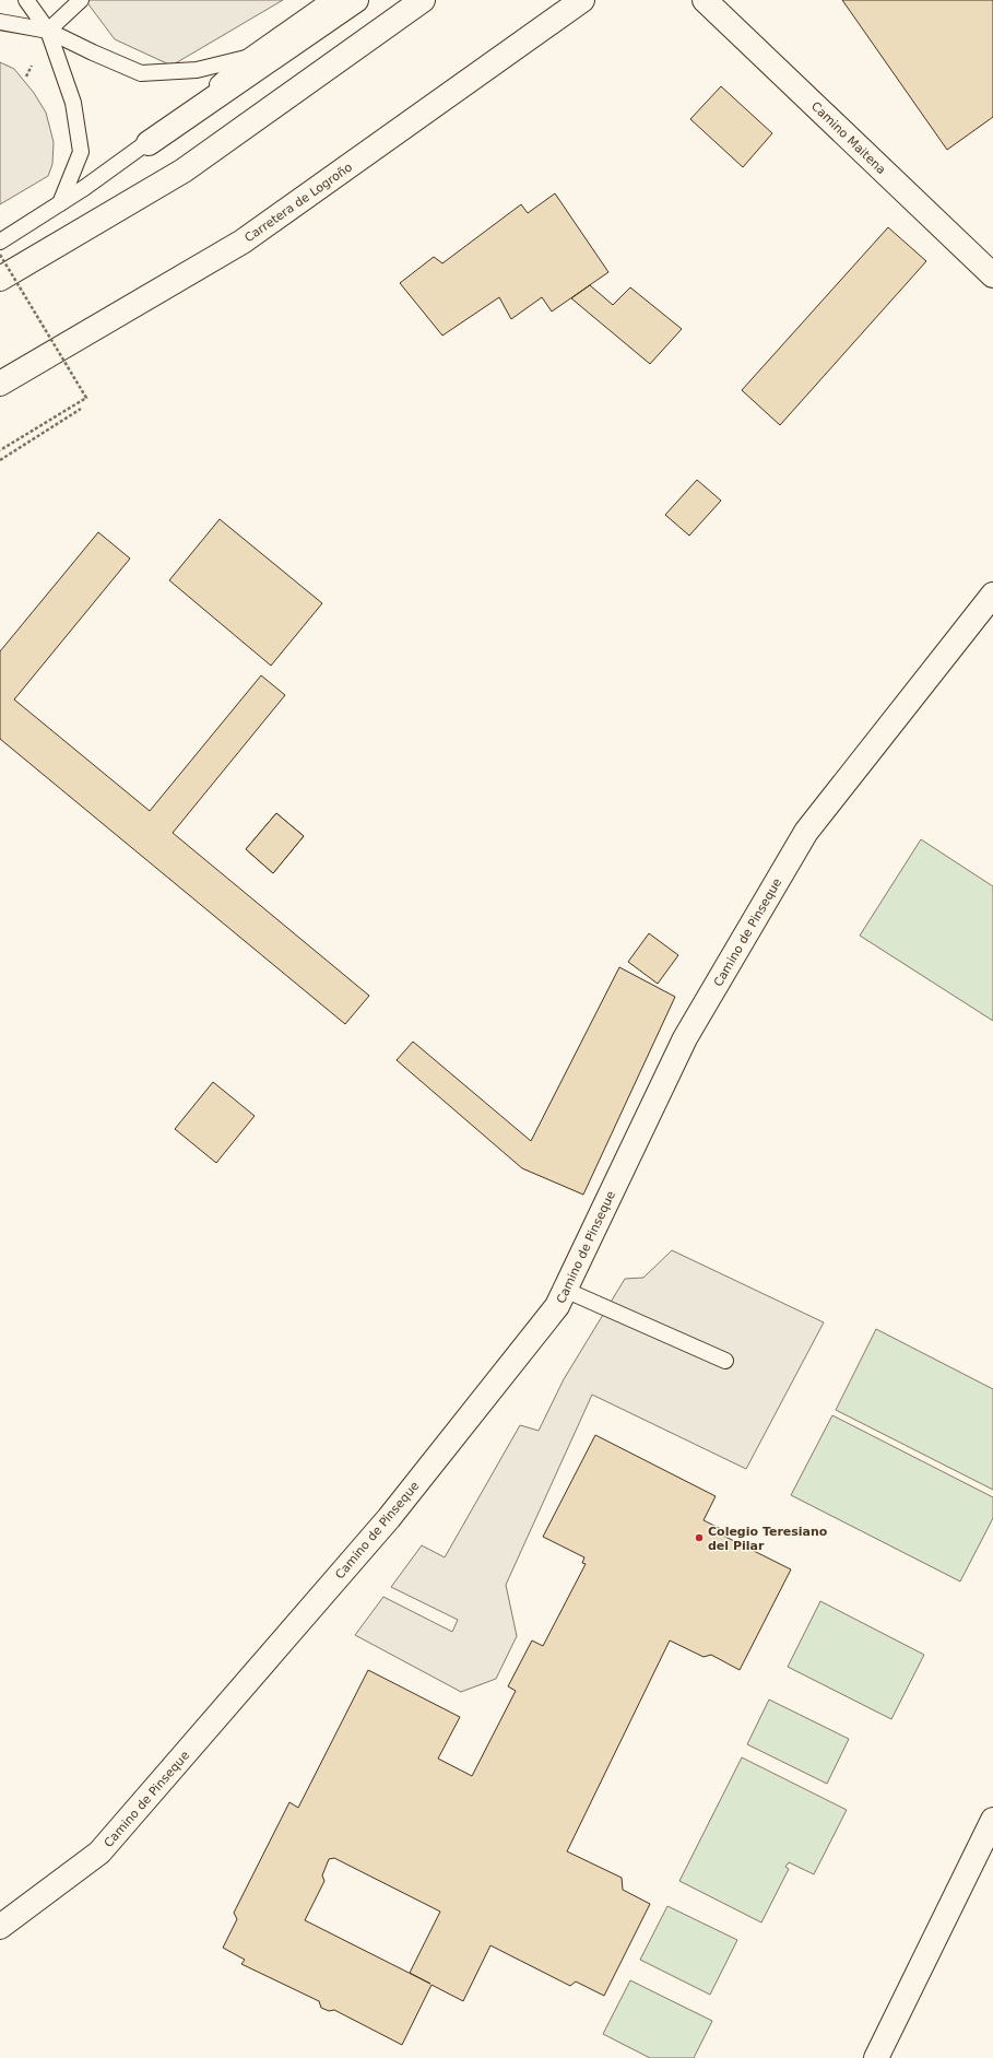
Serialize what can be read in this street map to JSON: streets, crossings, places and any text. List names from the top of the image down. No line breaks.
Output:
{"streets":{"main road":["Camino Maitena","Carretera de Logroño","Camino de Pinseque"]},"places":["Colegio Teresiano del Pilar"]}
